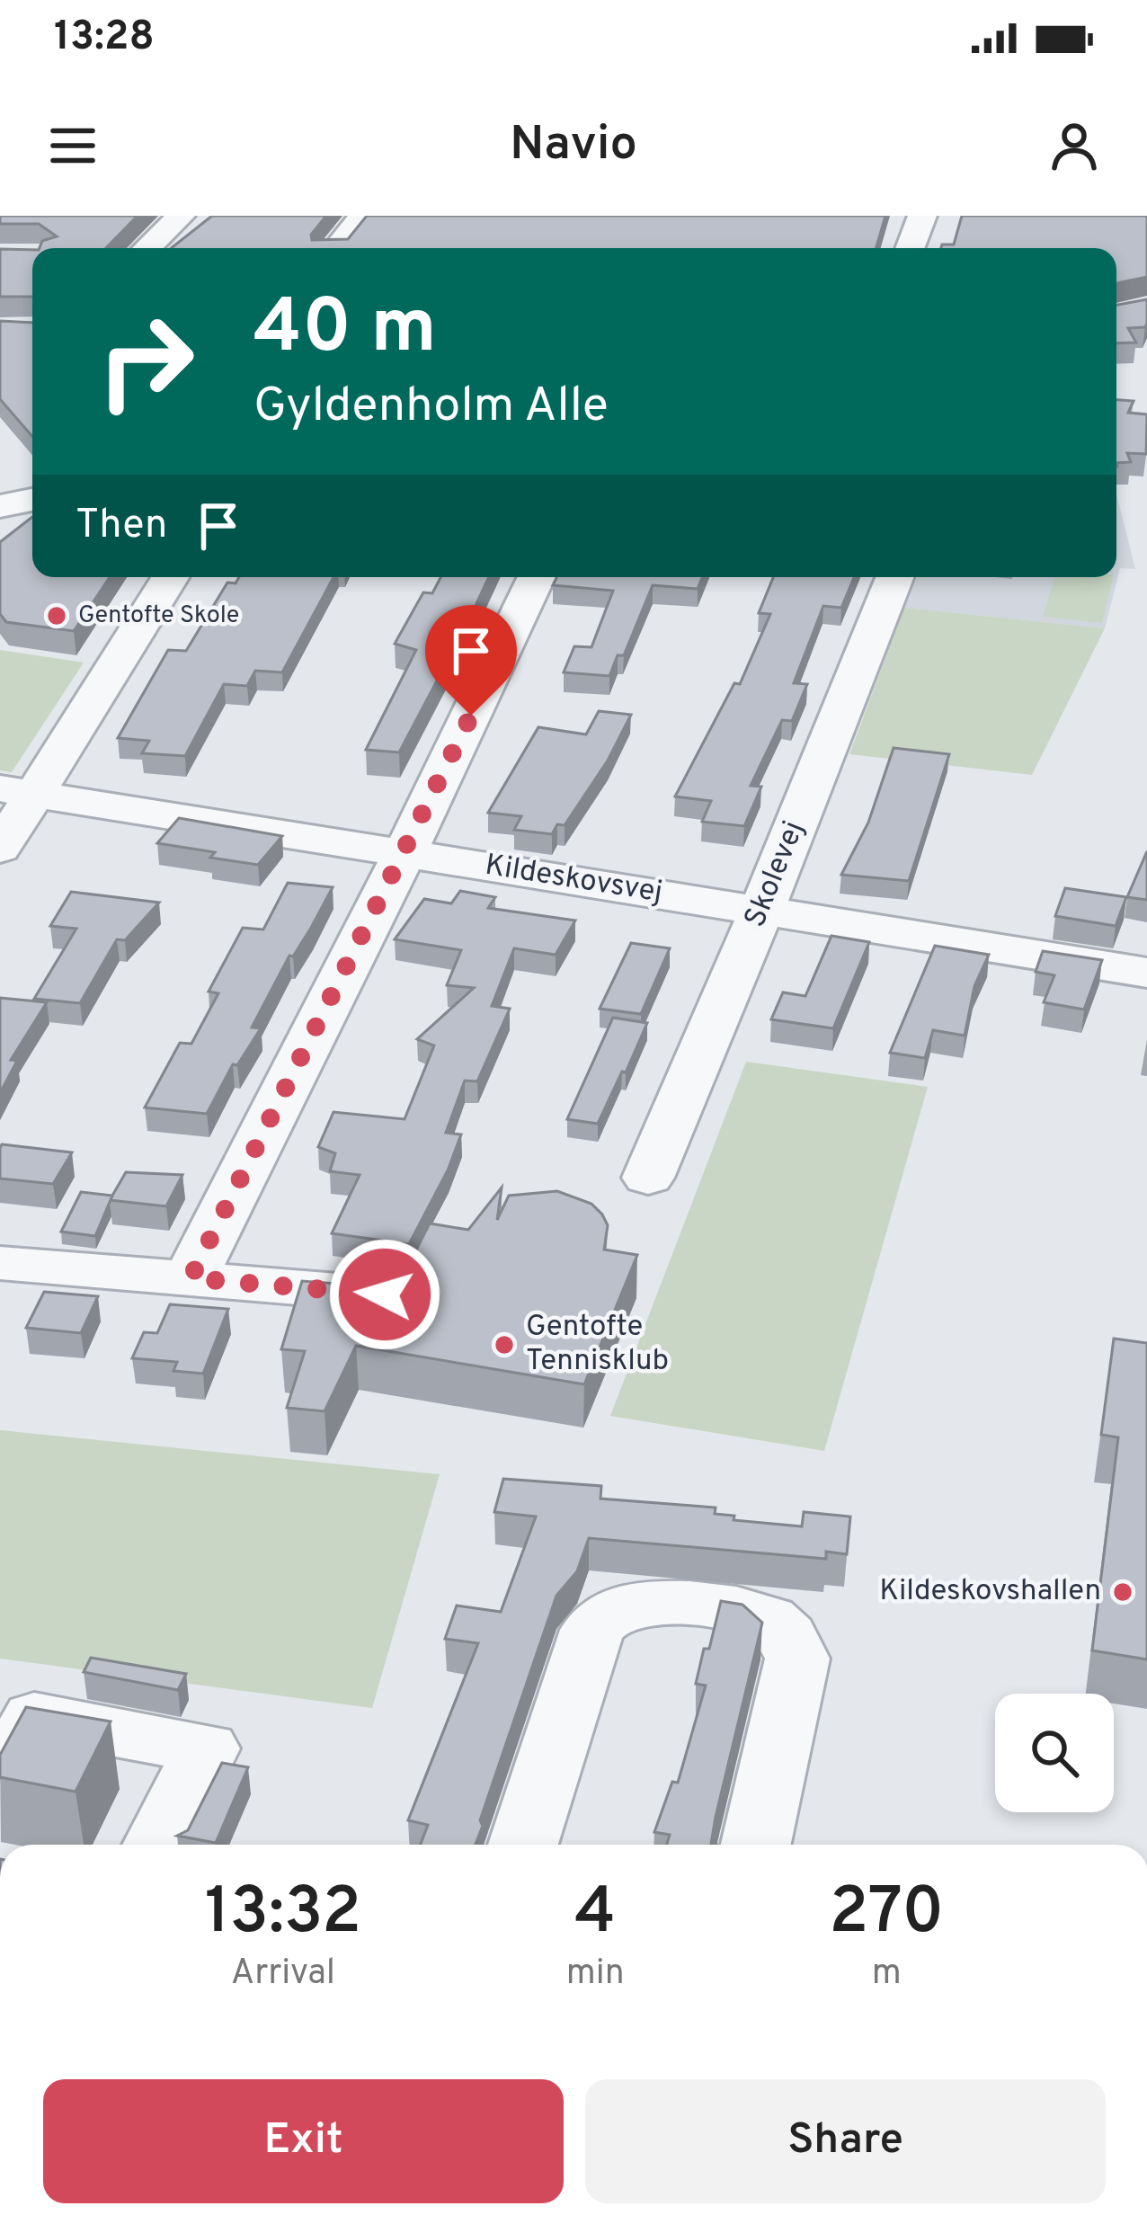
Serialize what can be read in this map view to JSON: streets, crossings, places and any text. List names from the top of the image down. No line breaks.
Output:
{"streets":{"street":["Skolevej","Kildeskovsvej"]},"crossings":[["Skolevej","Kildeskovsvej"]],"places":["Gentofte Skole","Gentofte Tennisklub","Kildeskovshallen"],"page":{"status":"13:28","header":"Navio","turn":["40 m","Gyldenholm Alle"],"then":"Then","eta":["13:32","Arrival","4","min","270","m"],"buttons":["Exit","Share"]}}
